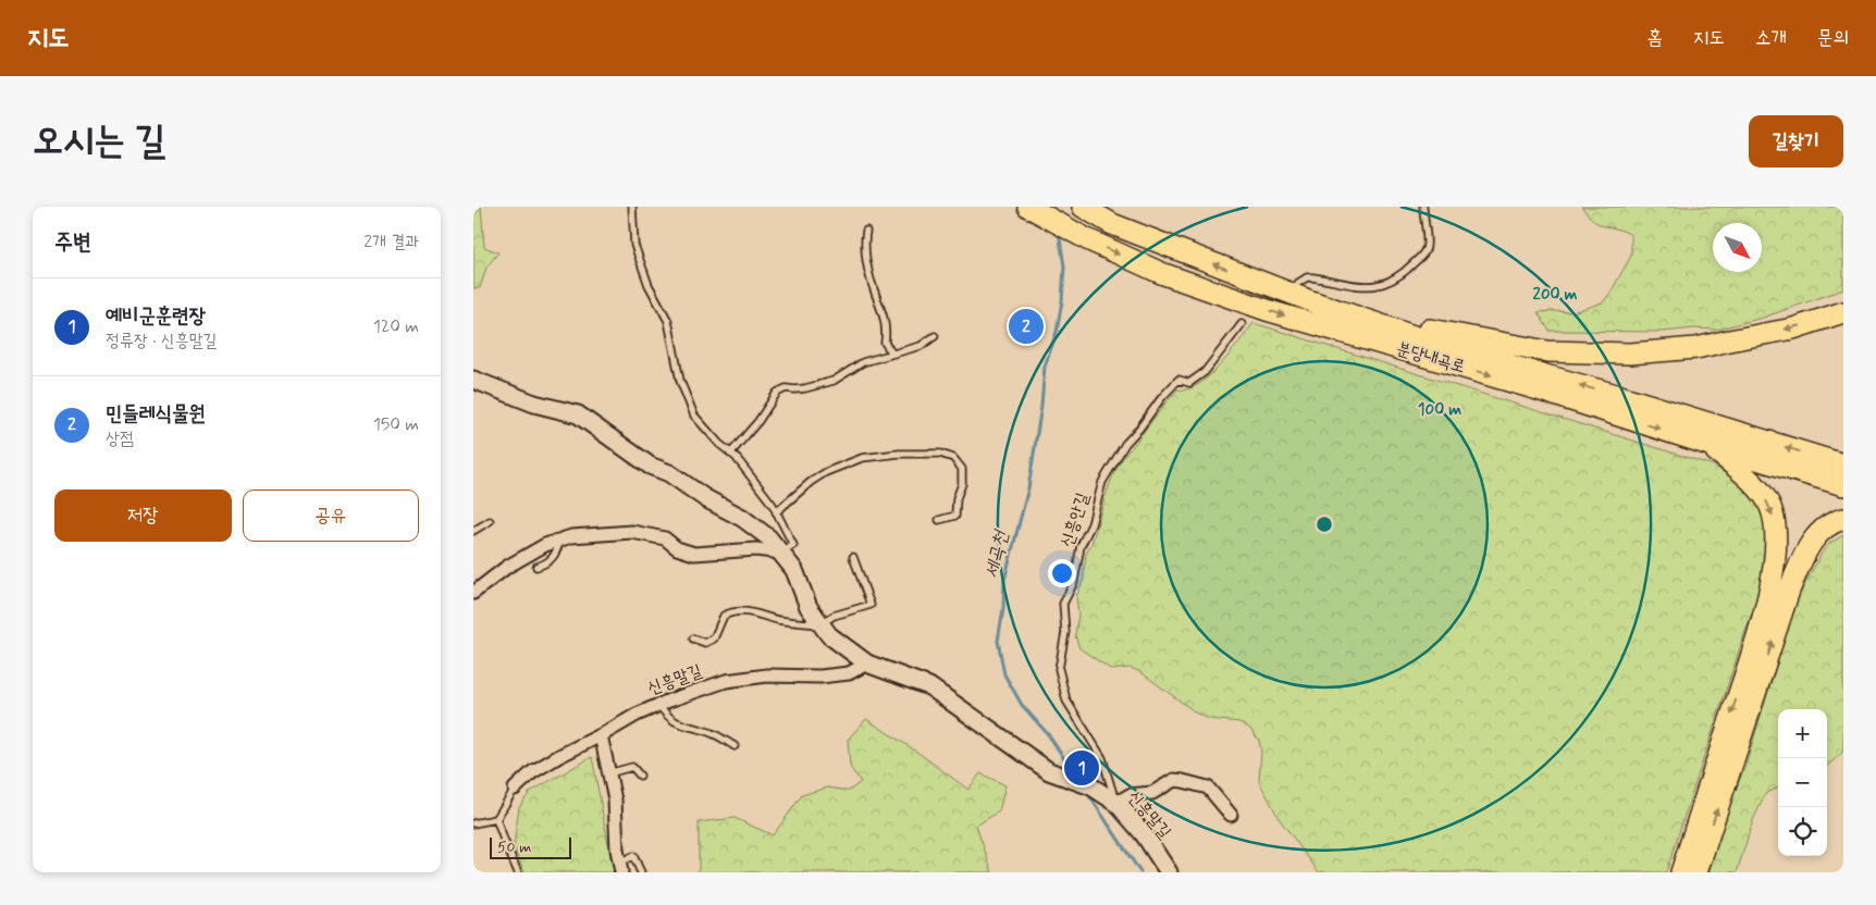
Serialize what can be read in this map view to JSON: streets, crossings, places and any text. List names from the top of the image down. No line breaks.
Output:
{"streets":{"highway":["분당내곡로"],"street":["신흥말길"],"lane":["신흥안길"]},"crossings":[["신흥안길","신흥말길"]],"water":["세곡천"],"scale_bar":"50 m","north":"bottom right","page":{"header":"지도","nav":["홈","지도","소개","문의"],"buttons":["길찾기",["저장","공유"]],"title":"오시는 길","heading":["주변","2개 결과"],"list":[{"mark":"1","name":"예비군훈련장","note":"정류장 · 신흥말길","value":"120 m"},{"mark":"2","name":"민들레식물원","note":"상점","value":"150 m"}],"pins":["2","1"],"map_buttons":["+","−"],"scale":"50 m"},"rings":["200 m","100 m"]}
